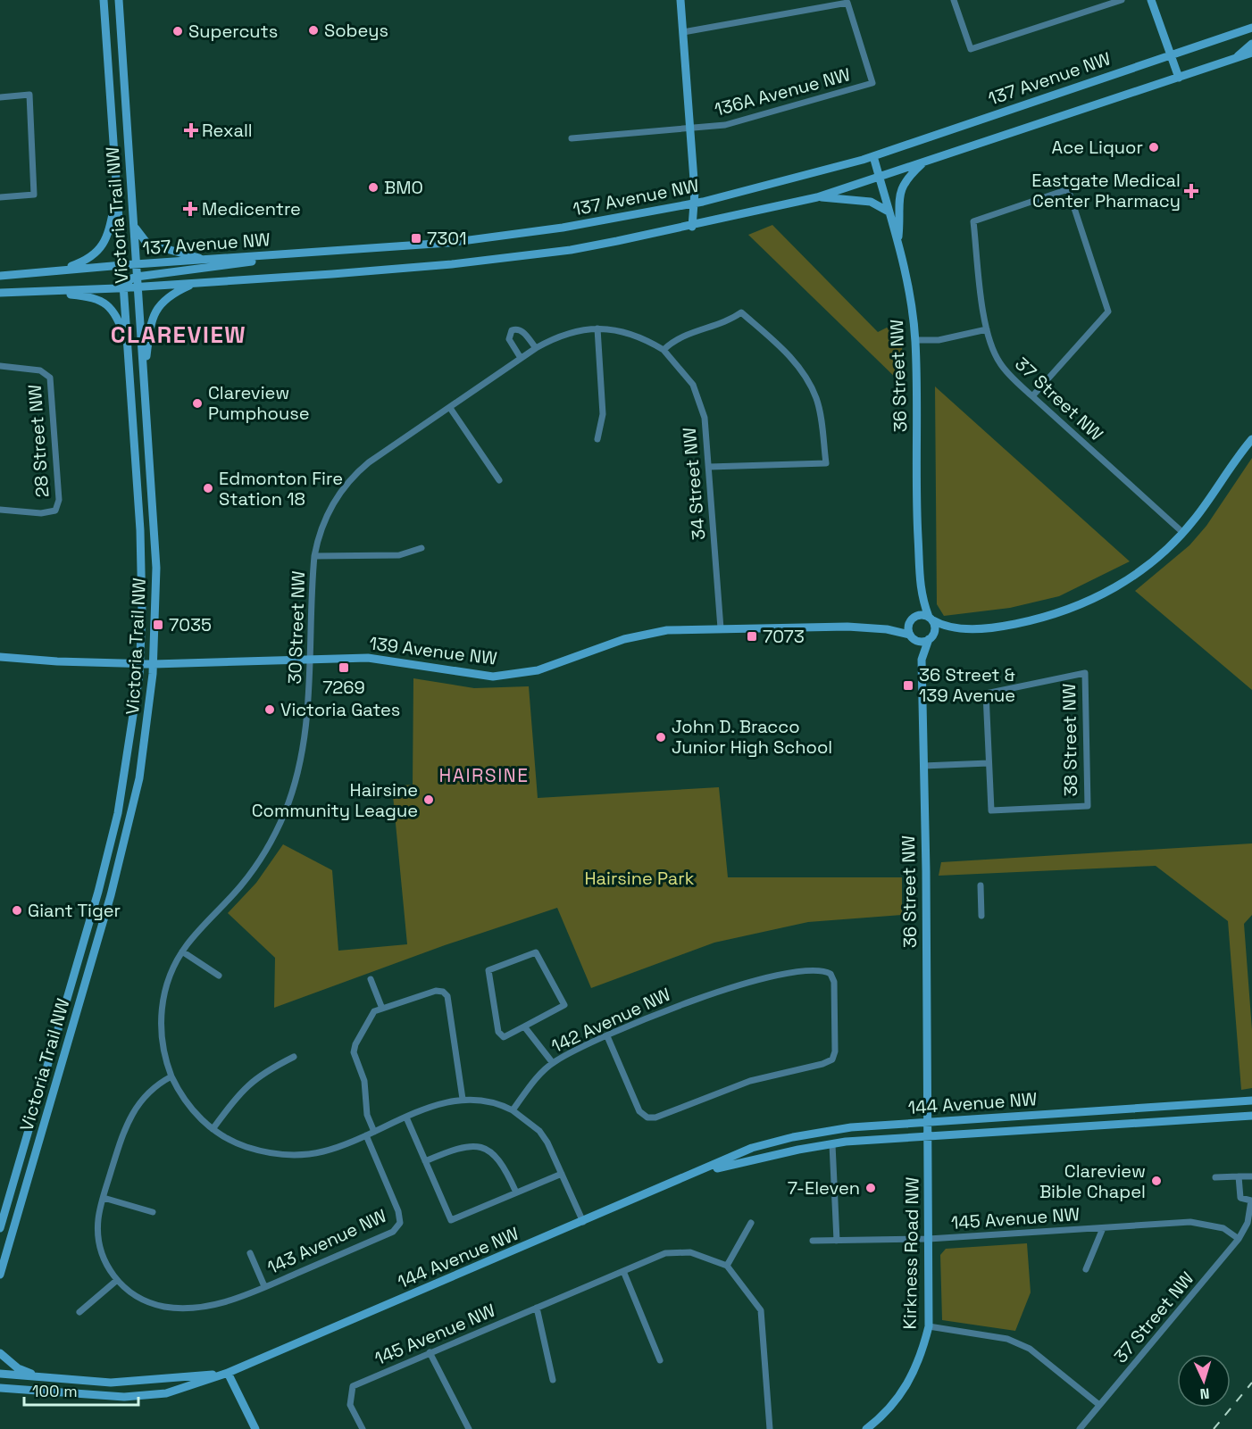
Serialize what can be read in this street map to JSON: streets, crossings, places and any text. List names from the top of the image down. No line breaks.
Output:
{"streets":{"main road":["137 Avenue NW","Victoria Trail NW","36 Street NW","139 Avenue NW","144 Avenue NW","Kirkness Road NW"],"street":["136A Avenue NW","37 Street NW","28 Street NW","34 Street NW","30 Street NW","38 Street NW","142 Avenue NW","145 Avenue NW","143 Avenue NW"]},"crossings":[["137 Avenue NW","Victoria Trail NW"],["137 Avenue NW","36 Street NW"],["Victoria Trail NW","139 Avenue NW"],["36 Street NW","139 Avenue NW"],["36 Street NW","144 Avenue NW"],["36 Street NW","Kirkness Road NW"],["37 Street NW","145 Avenue NW"],["34 Street NW","30 Street NW"],["34 Street NW","139 Avenue NW"],["30 Street NW","139 Avenue NW"],["144 Avenue NW","Kirkness Road NW"],["145 Avenue NW","Kirkness Road NW"]],"districts":["CLAREVIEW","HAIRSINE"],"parks":["Hairsine Park"],"places":{"other":["Sobeys","Supercuts","Ace Liquor","BMO","Clareview Pumphouse","Edmonton Fire Station 18","Victoria Gates","John D. Bracco Junior High School","Hairsine Community League","Giant Tiger","Clareview Bible Chapel","7-Eleven"],"health":["Rexall","Eastgate Medical Center Pharmacy","Medicentre"],"transit":["7301","7035","7073","7269","36 Street & 139 Avenue"]},"scale_bar":"100 m","north":"bottom"}
